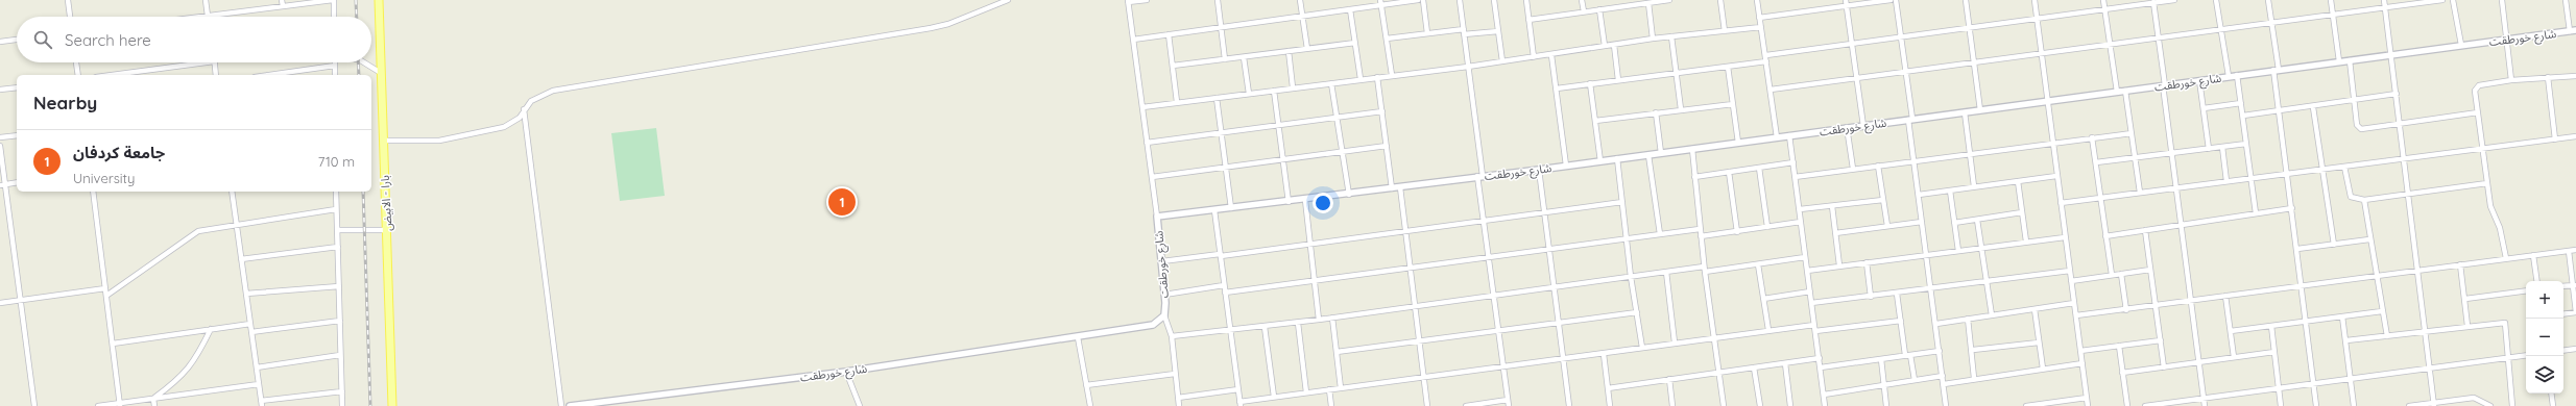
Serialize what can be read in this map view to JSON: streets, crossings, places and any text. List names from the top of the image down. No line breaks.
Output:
{"streets":{"main road":["بارا - الابيض"],"street":["شارع خورطقت"]},"page":{"search":"Search here","heading":"Nearby","list":[{"mark":"1","name":"جامعة كردفان","note":"University","value":"710 m"}],"pins":"1","map_buttons":["+","−"]}}
